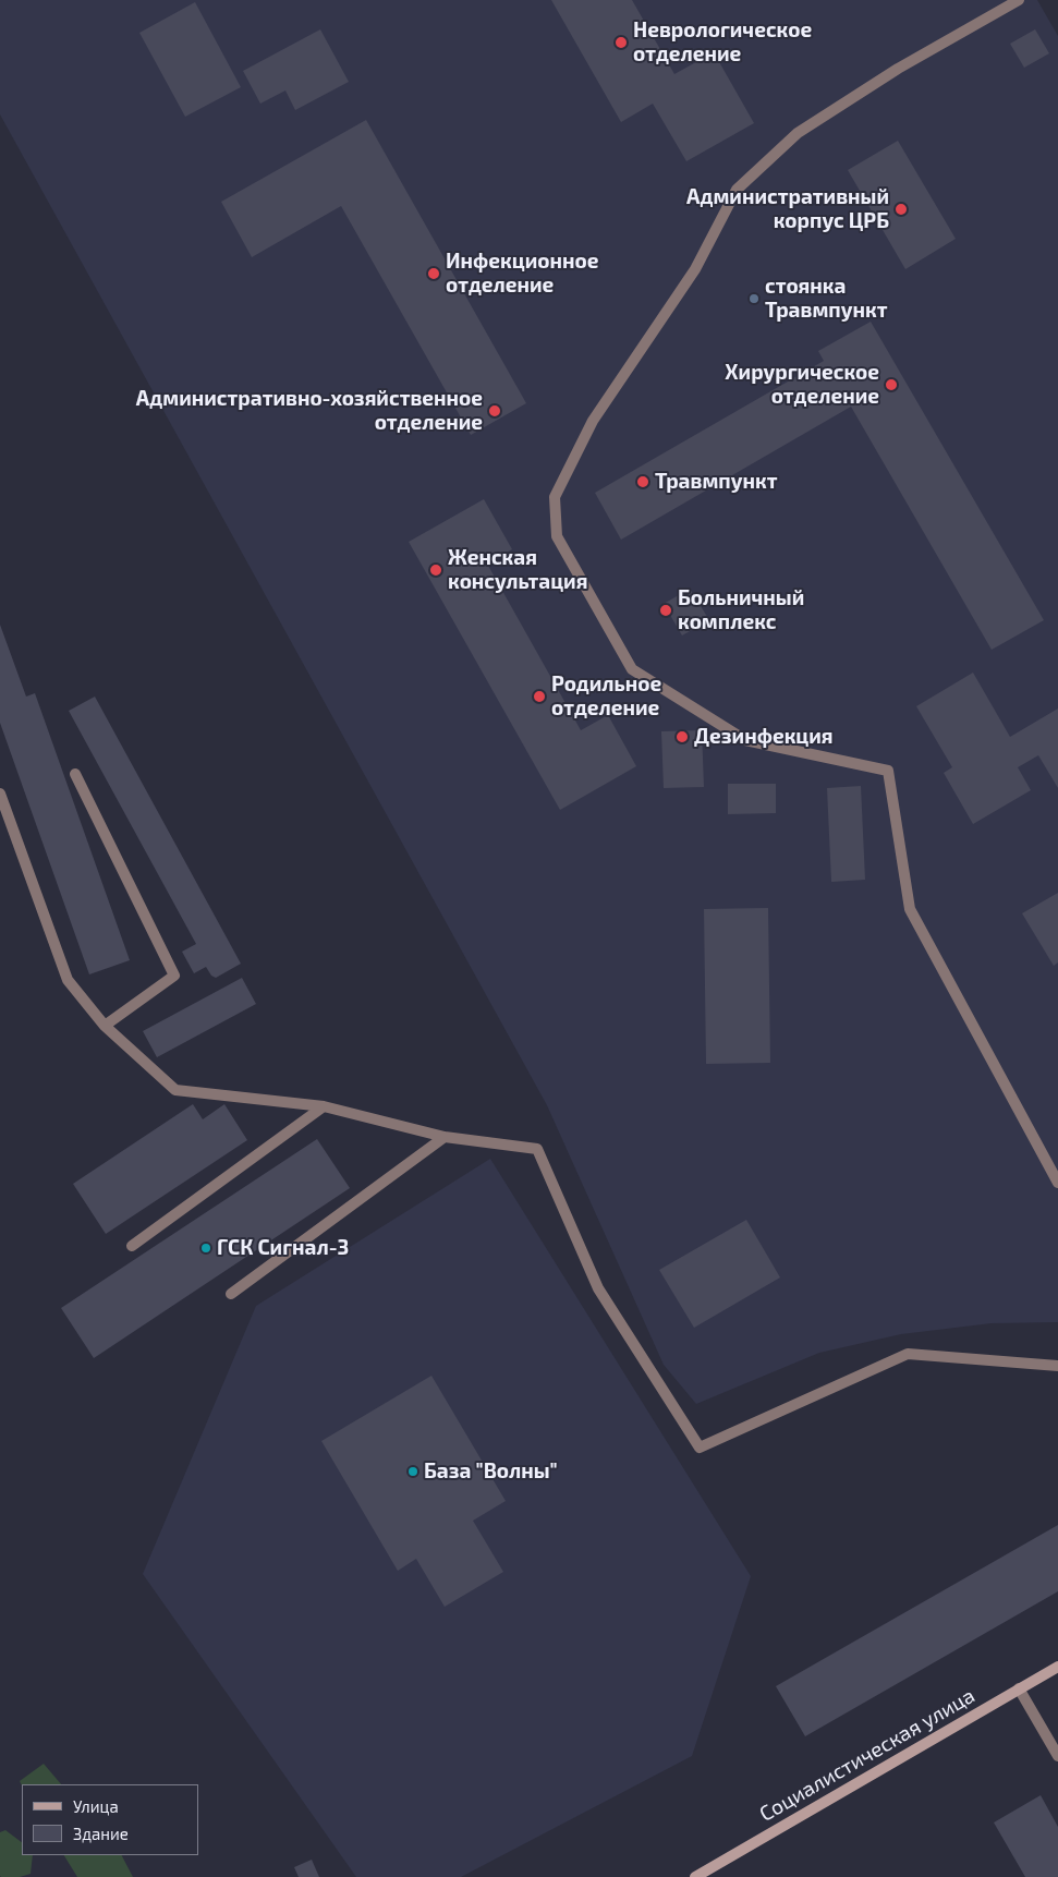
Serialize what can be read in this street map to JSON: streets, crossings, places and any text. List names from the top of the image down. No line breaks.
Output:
{"streets":{"street":["Социалистическая улица"]},"places":["Неврологическое отделение","Административный корпус ЦРБ","Инфекционное отделение","стоянка Травмпункт","Хирургическое отделение","Административно-хозяйственное отделение","Травмпункт","Женская консультация","Больничный комплекс","Родильное отделение","Дезинфекция","ГСК Сигнал-3","База \"Волны\""],"legend":["Улица","Здание"]}
